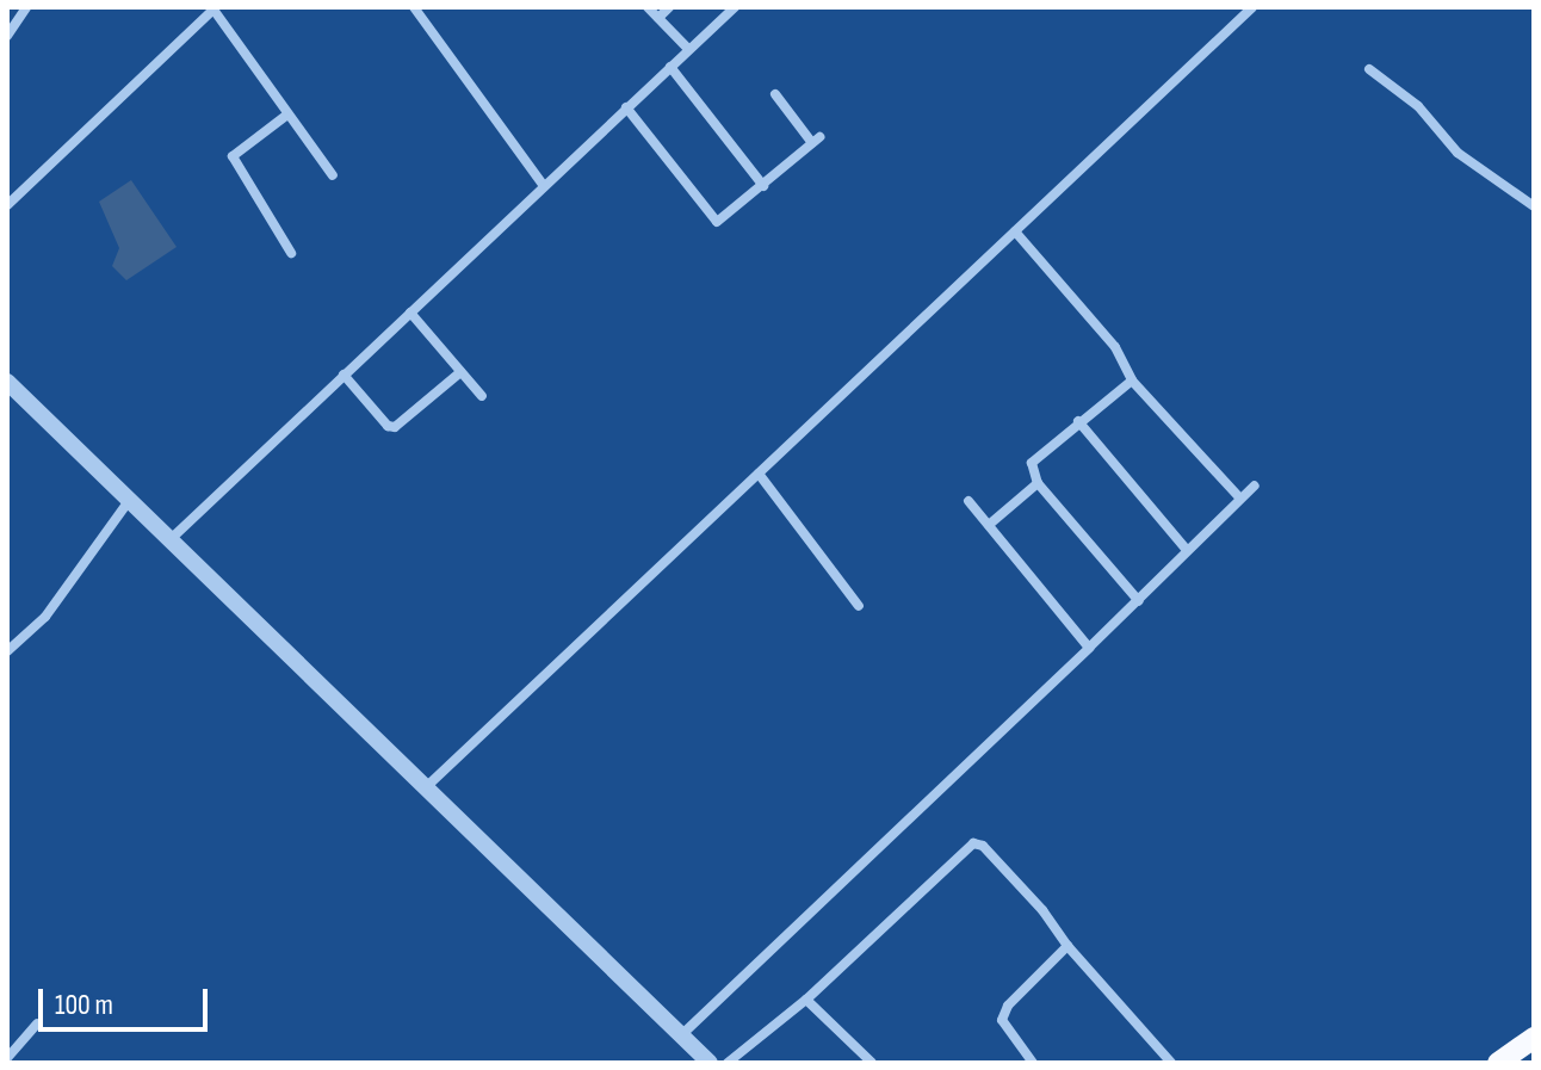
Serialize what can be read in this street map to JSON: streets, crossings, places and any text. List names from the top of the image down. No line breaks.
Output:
{"scale_bar":"100 m"}
